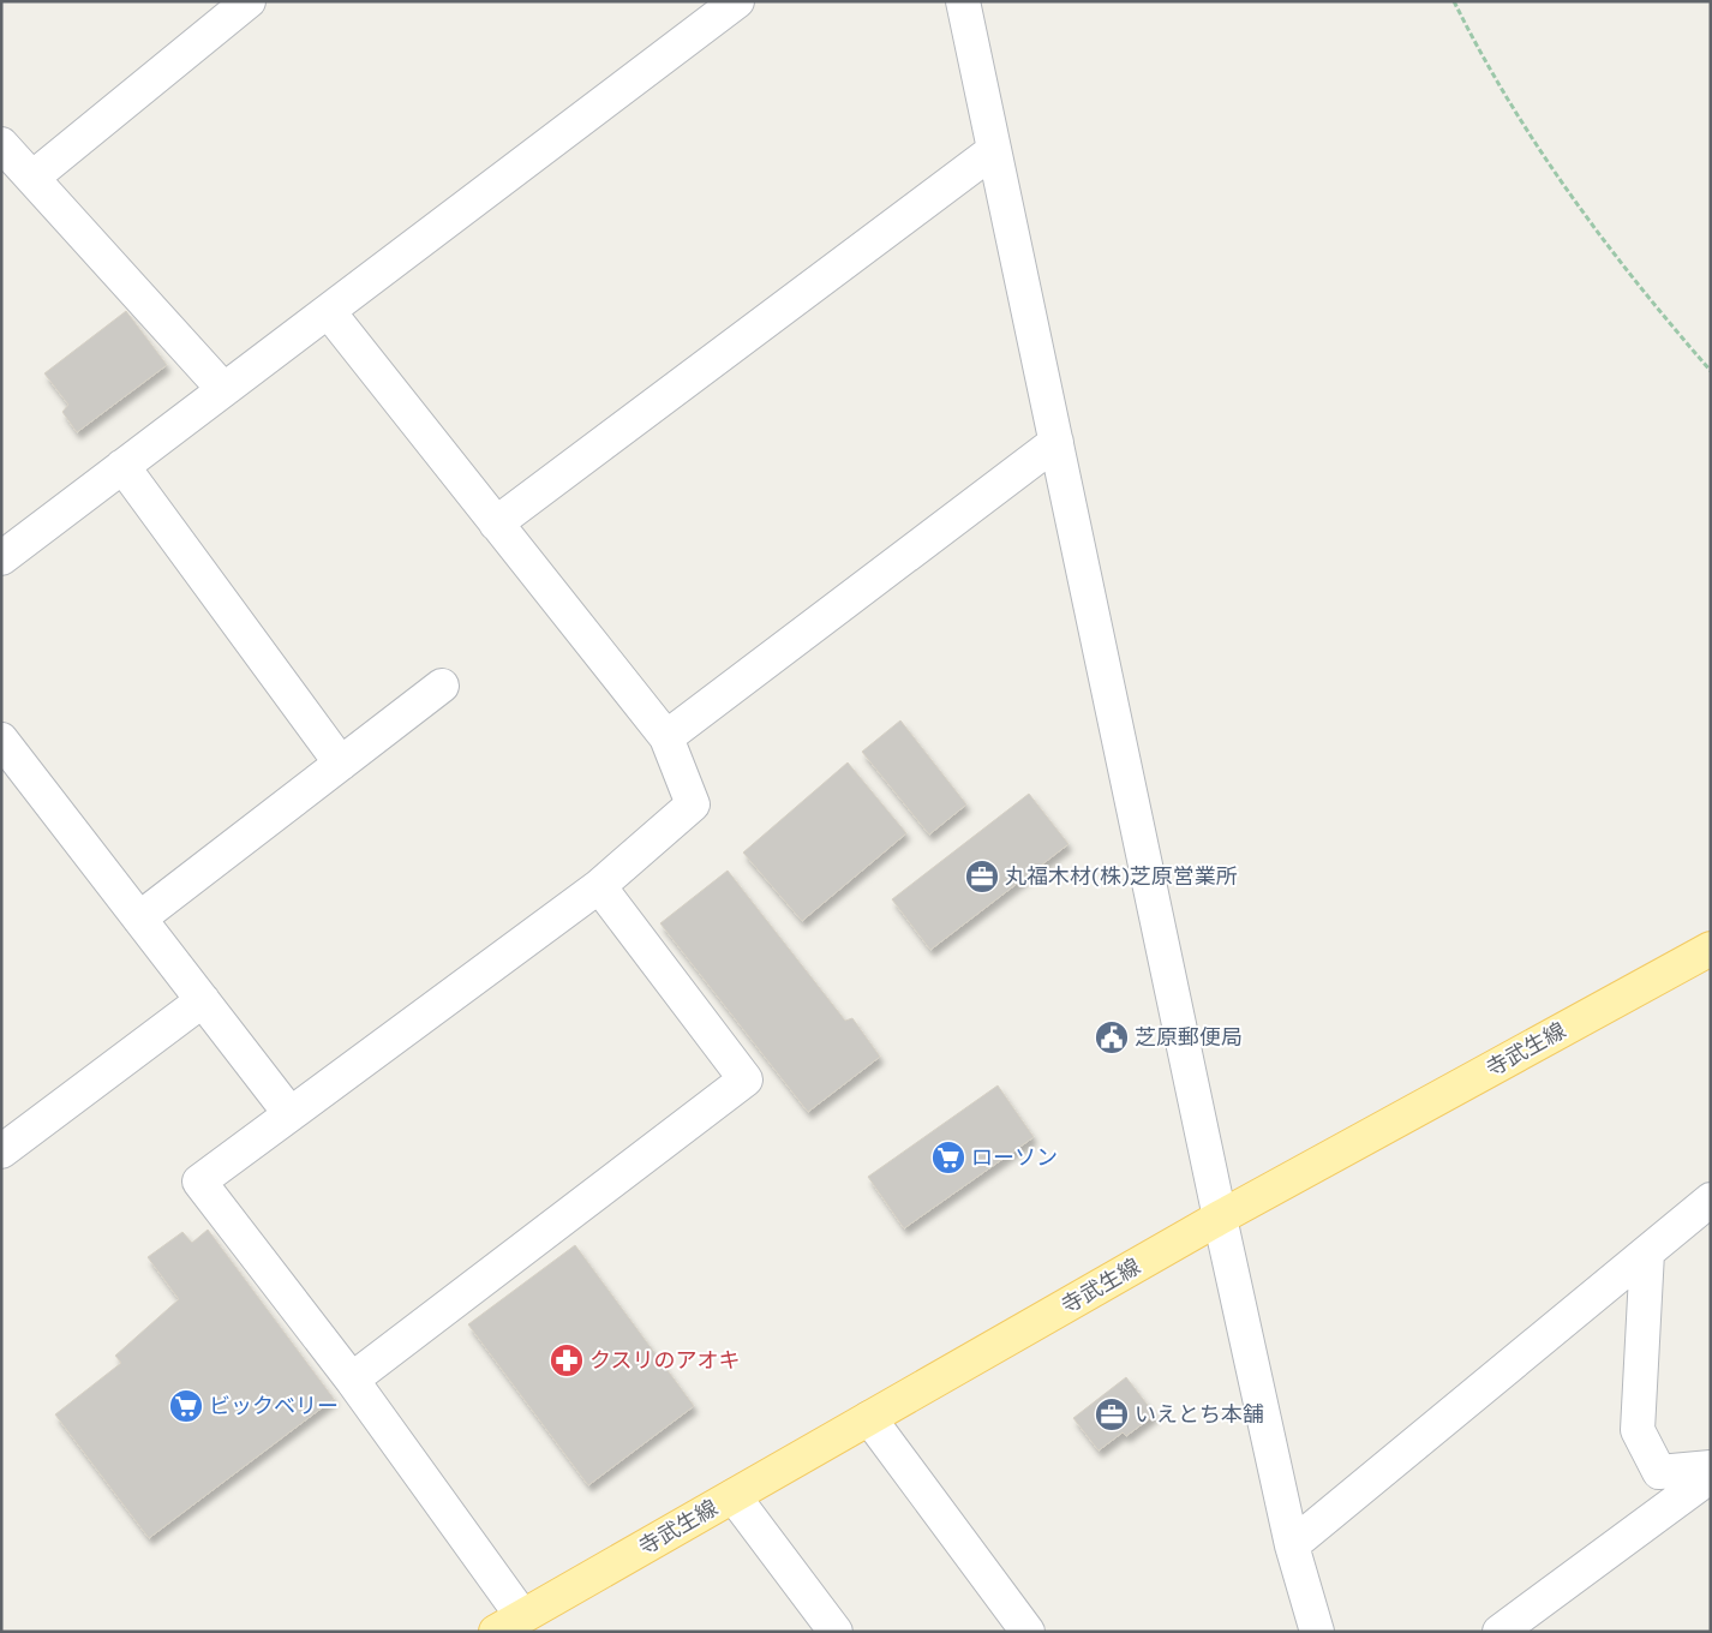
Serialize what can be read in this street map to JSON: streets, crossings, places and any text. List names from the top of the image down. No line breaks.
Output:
{"streets":{"main road":["寺武生線"]},"places":{"office":["丸福木材(株)芝原営業所","いえとち本舗"],"public building":["芝原郵便局"],"supermarket":["ローソン","ビックベリー"],"pharmacy":["クスリのアオキ"]}}
